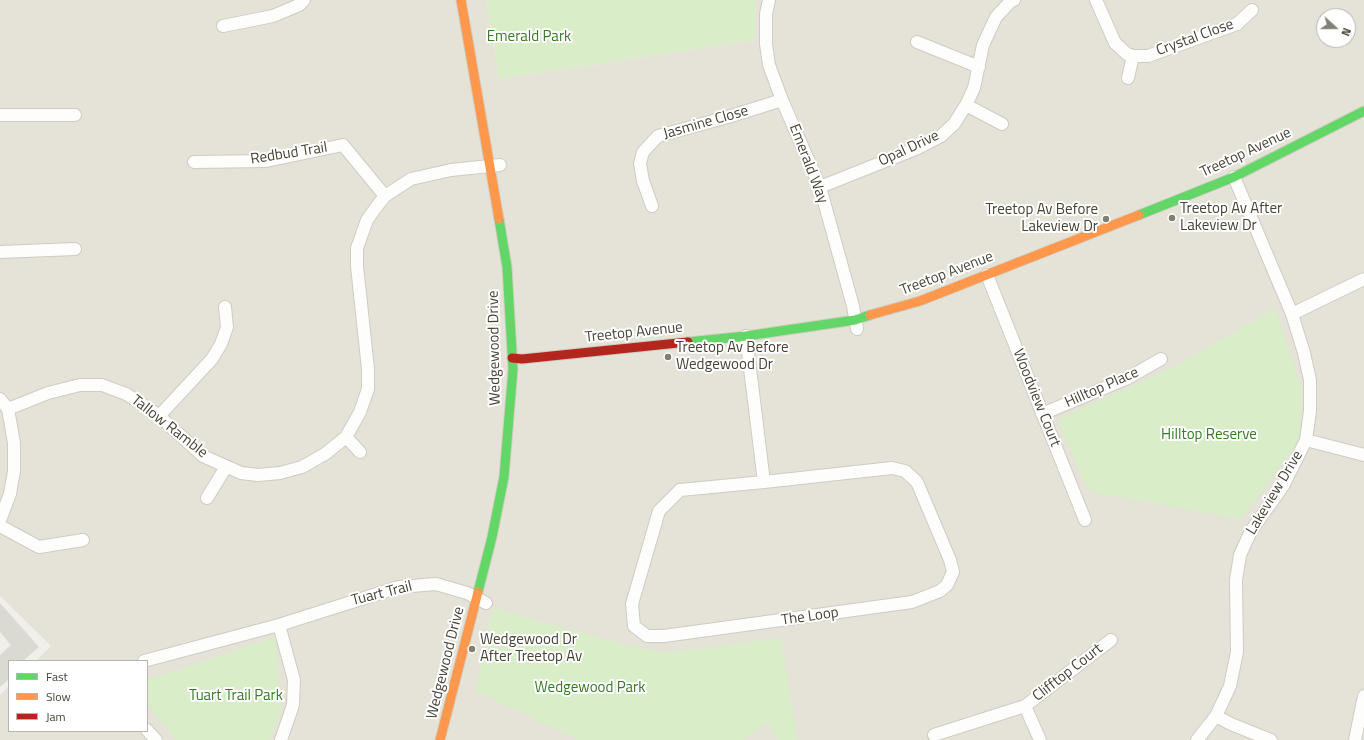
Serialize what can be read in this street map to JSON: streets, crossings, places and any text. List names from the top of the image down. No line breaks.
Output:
{"streets":{"main road":["Treetop Avenue","Wedgewood Drive"],"street":["Crystal Close","Jasmine Close","Opal Drive","Redbud Trail","Emerald Way","Hilltop Place","Woodview Court","Tallow Ramble","Lakeview Drive","Tuart Trail","The Loop","Clifftop Court"]},"crossings":[["Jasmine Close","Emerald Way"],["Opal Drive","Emerald Way"],["Treetop Avenue","Emerald Way"],["Treetop Avenue","Wedgewood Drive"],["Treetop Avenue","Woodview Court"],["Treetop Avenue","Lakeview Drive"],["Redbud Trail","Tallow Ramble"],["Wedgewood Drive","Tallow Ramble"],["Wedgewood Drive","Tuart Trail"],["Hilltop Place","Woodview Court"]],"parks":["Emerald Park","Hilltop Reserve","Wedgewood Park","Tuart Trail Park"],"places":["Treetop Av After Lakeview Dr","Treetop Av Before Lakeview Dr","Treetop Av Before Wedgewood Dr","Wedgewood Dr After Treetop Av"],"legend":["Fast","Slow","Jam"],"north":"right"}
